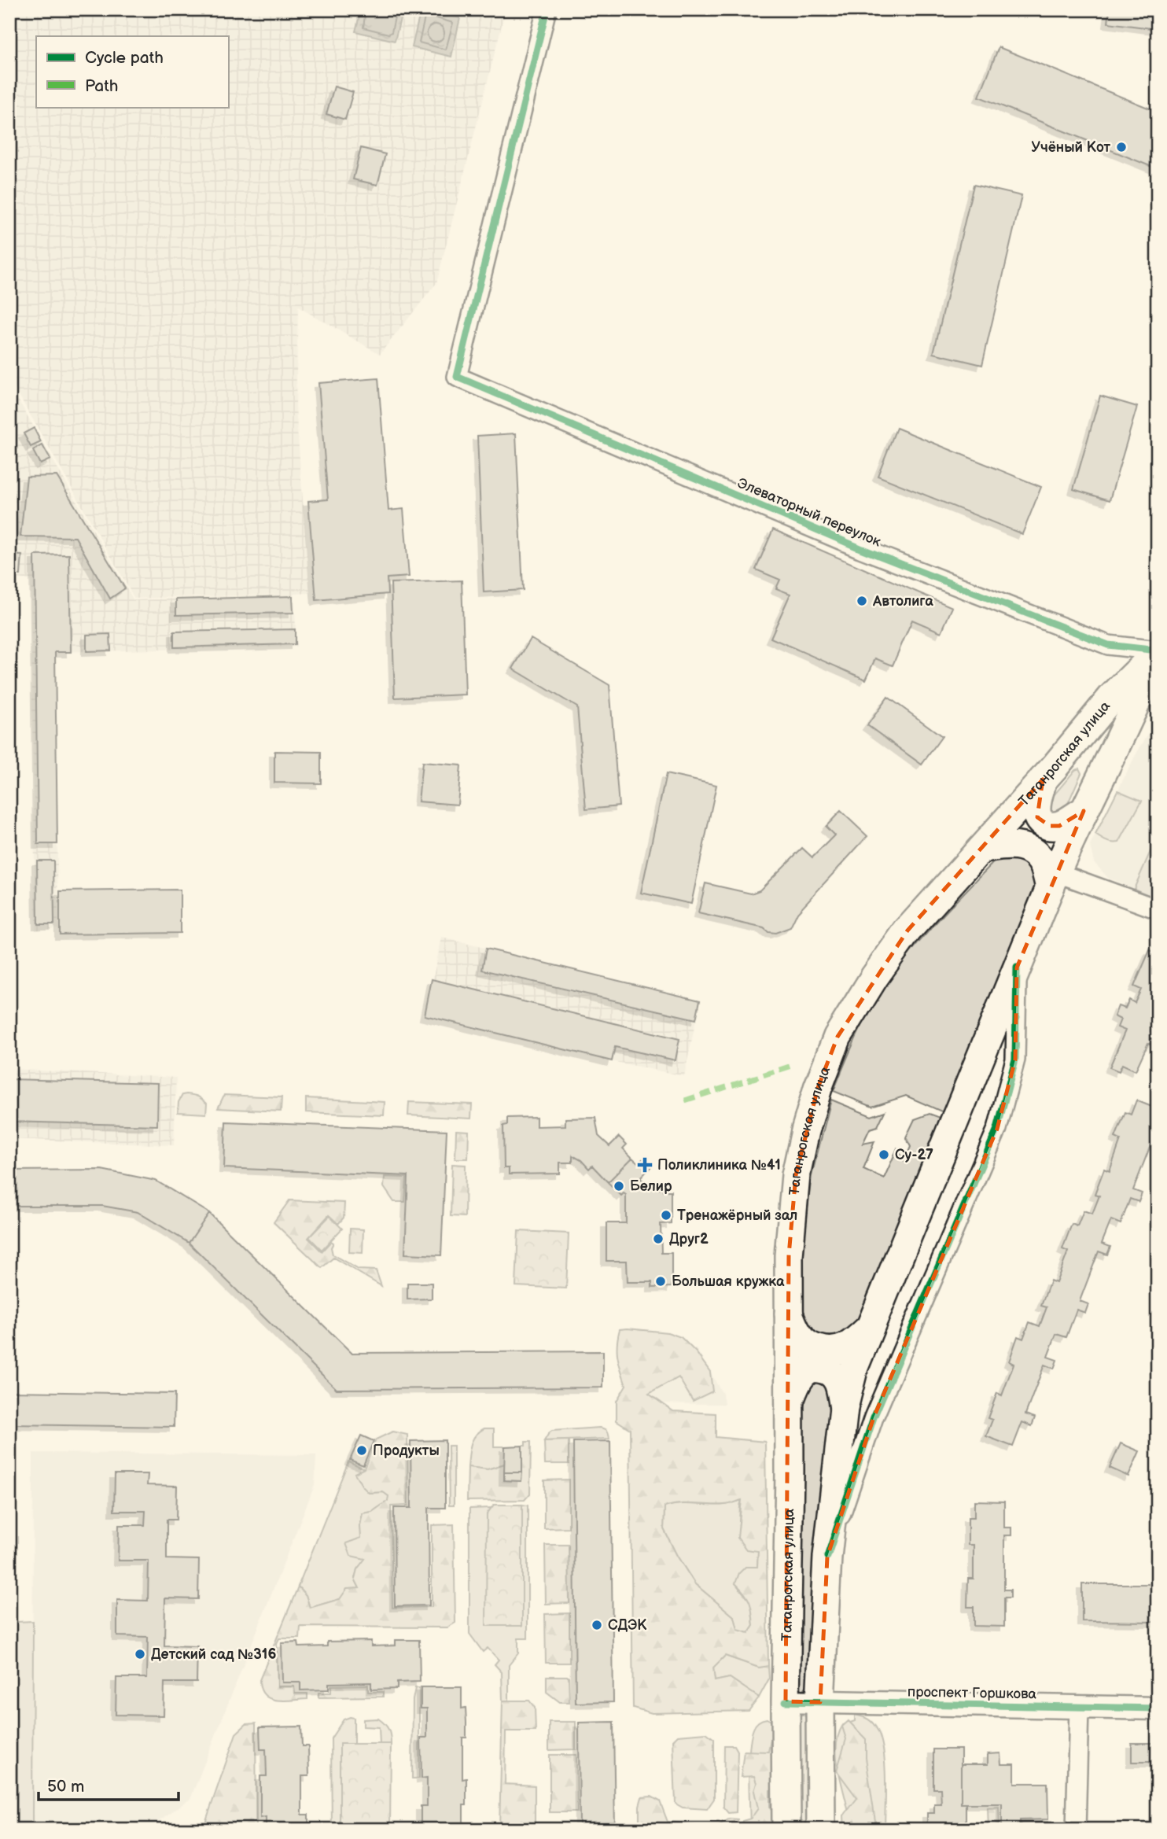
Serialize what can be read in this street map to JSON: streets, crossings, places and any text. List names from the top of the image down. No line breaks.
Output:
{"streets":{"main road":["Таганрогская улица"],"street":["Элеваторный переулок","проспект Горшкова"]},"crossings":[["Элеваторный переулок","Таганрогская улица"],["Таганрогская улица","проспект Горшкова"]],"places":{"other":["Учёный Кот","Автолига","Су-27","Белир","Тренажёрный зал","Друг2","Большая кружка","Продукты","СДЭК","Детский сад №316"],"health":["Поликлиника №41"]},"legend":["Cycle path","Path"],"scale_bar":"50 m"}
